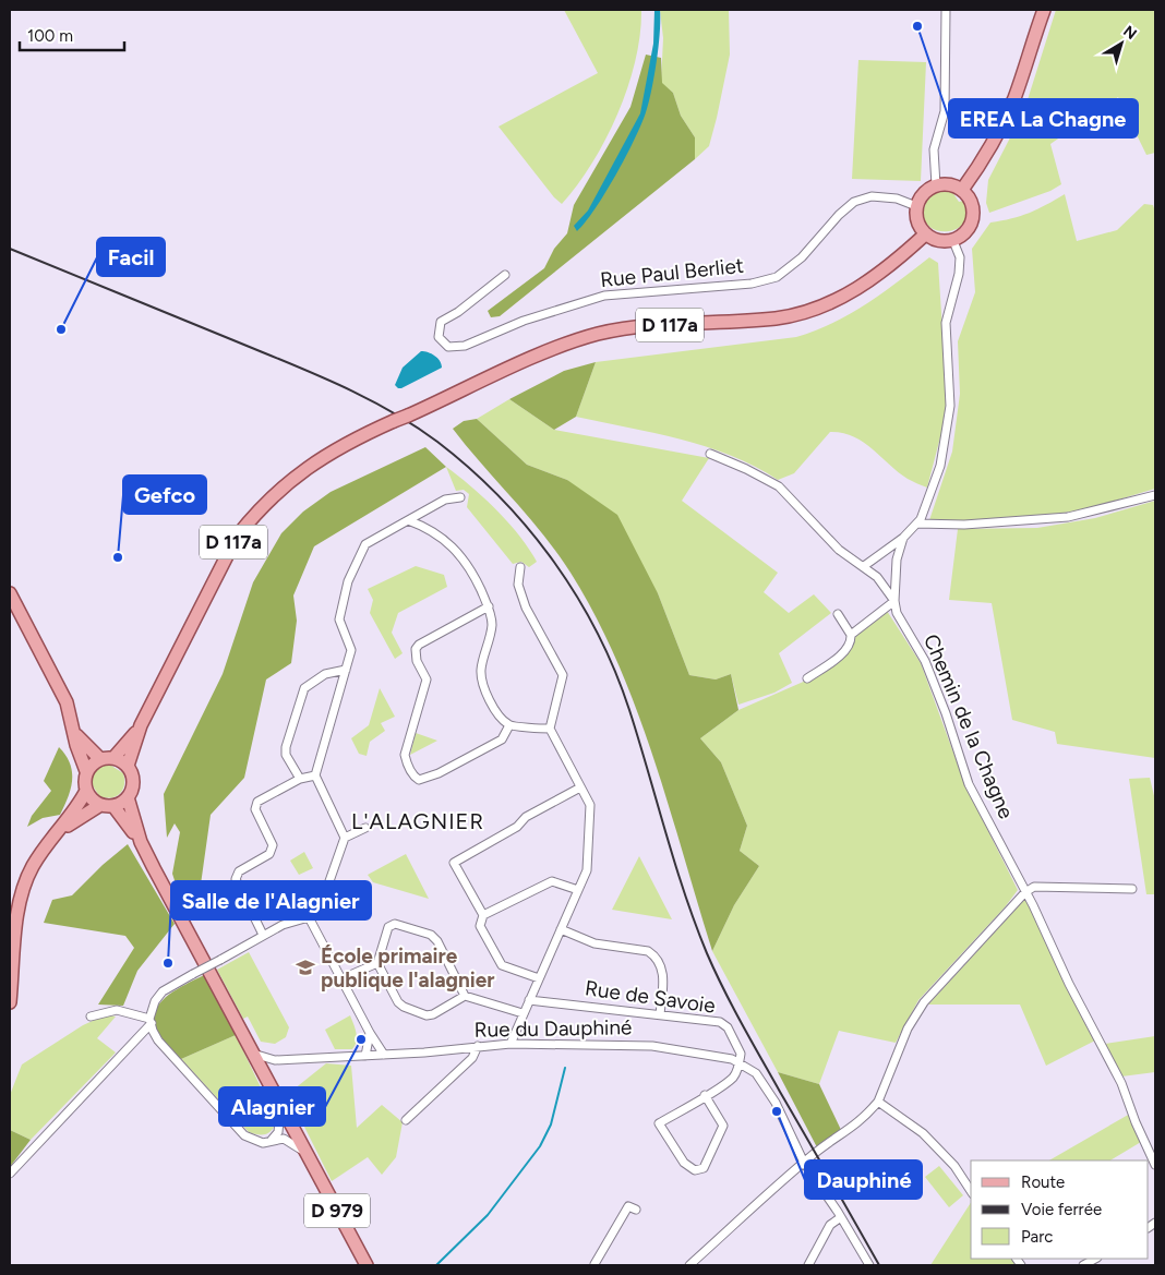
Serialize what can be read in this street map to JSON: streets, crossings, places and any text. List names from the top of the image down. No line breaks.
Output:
{"streets":{"main road":["D 117a","D 979"],"street":["Rue Paul Berliet","Chemin de la Chagne","Rue de Savoie","Rue du Dauphiné"]},"crossings":[["Rue Paul Berliet","D 117a"],["D 117a","D 979"],["Rue de Savoie","Rue du Dauphiné"],["Rue du Dauphiné","D 979"]],"districts":["L'ALAGNIER"],"places":{"other":["EREA La Chagne","Facil","Gefco","Salle de l'Alagnier","Alagnier","Dauphiné"],"school or university":["École primaire publique l'alagnier"]},"legend":["Route","Voie ferrée","Parc"],"scale_bar":"100 m","north":"top right"}
